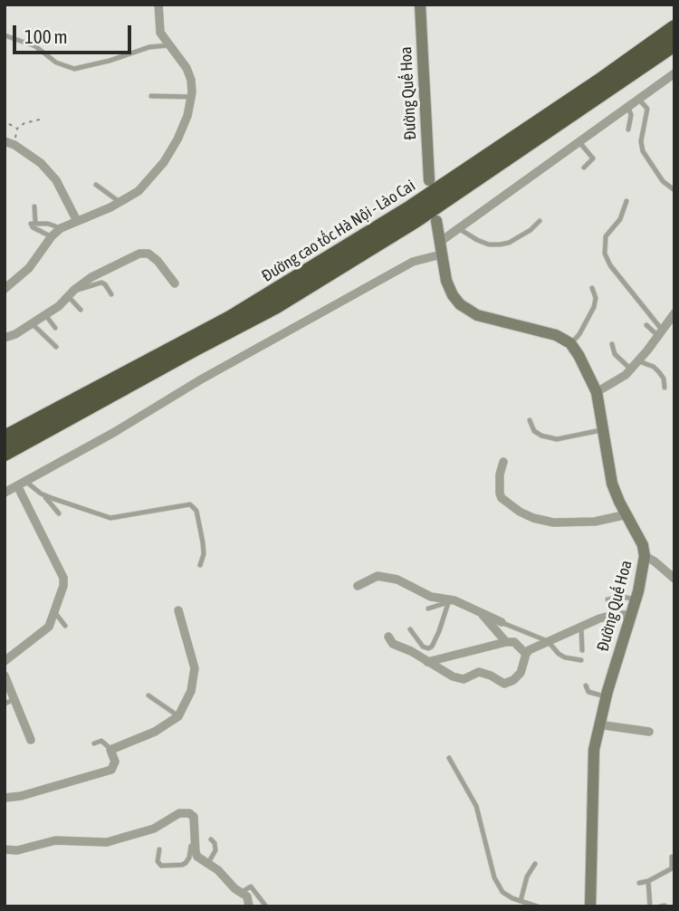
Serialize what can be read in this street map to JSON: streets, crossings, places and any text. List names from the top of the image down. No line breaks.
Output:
{"streets":{"highway":["Đường cao tốc Hà Nội - Lào Cai"],"street":["Đường Quế Hoa"]},"scale_bar":"100 m"}
